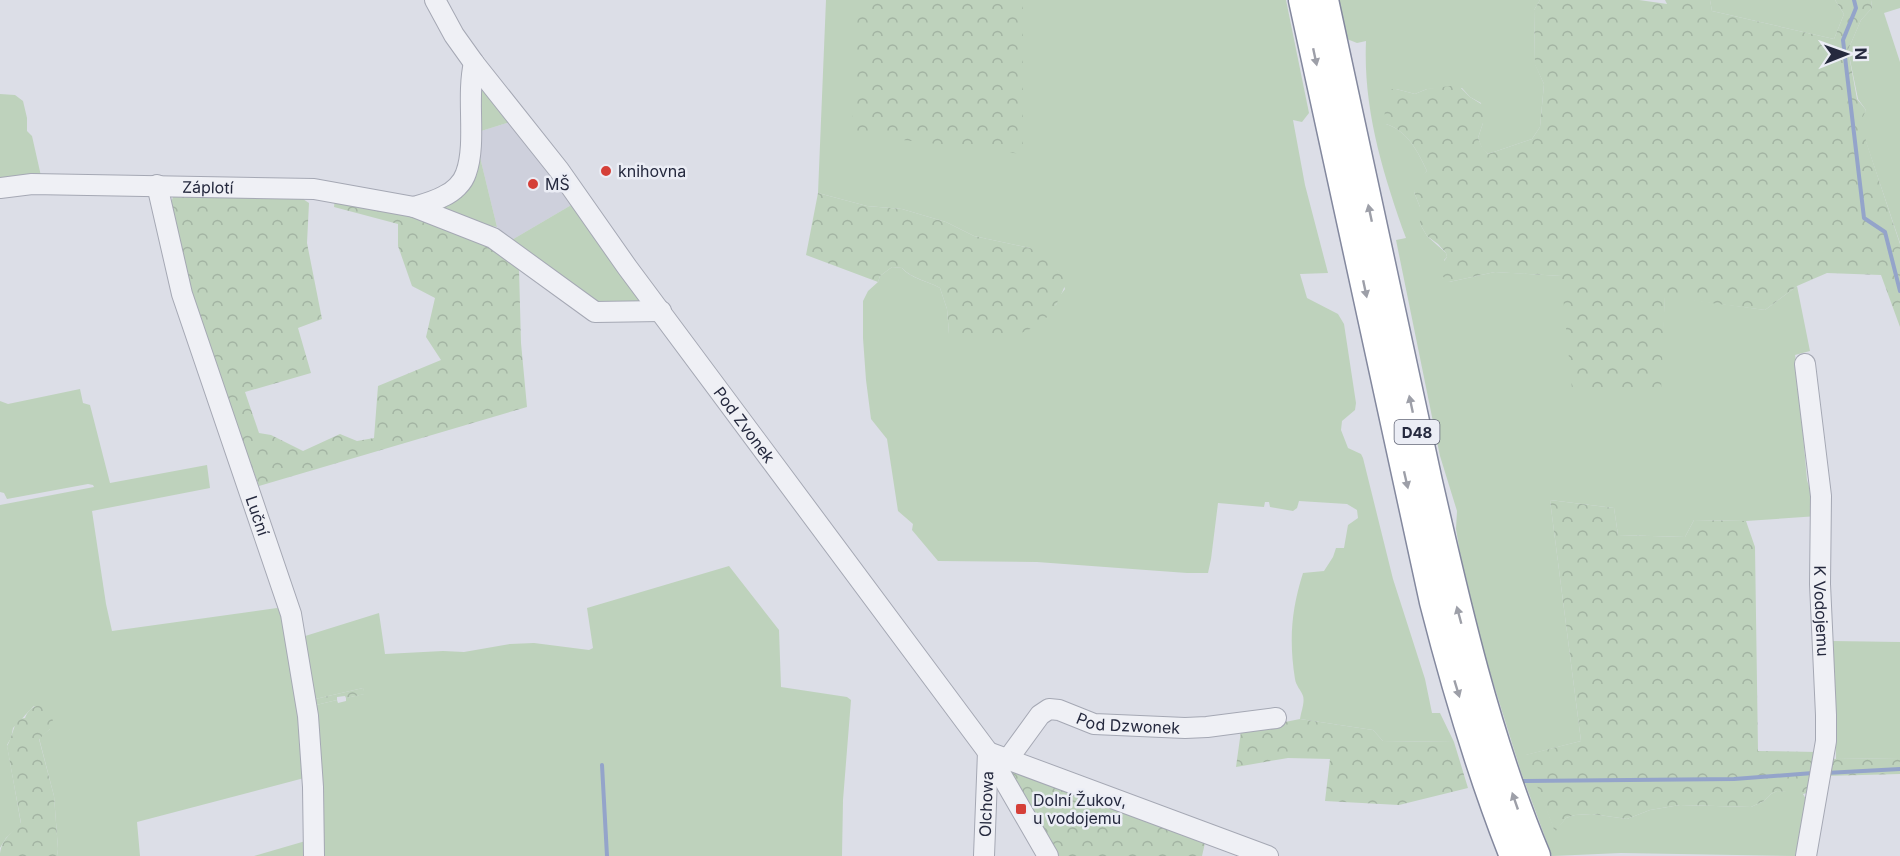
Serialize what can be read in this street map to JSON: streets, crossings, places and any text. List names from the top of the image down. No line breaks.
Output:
{"streets":{"highway":["D48"],"street":["Záplotí","Pod Zvonek","Luční","K Vodojemu","Pod Dzwonek","Olchowa"]},"crossings":[["Záplotí","Pod Zvonek"],["Záplotí","Luční"],["Pod Zvonek","Olchowa"]],"places":{"other":["knihovna","MŠ"],"transit":["Dolní Žukov, u vodojemu"]},"north":"right"}
